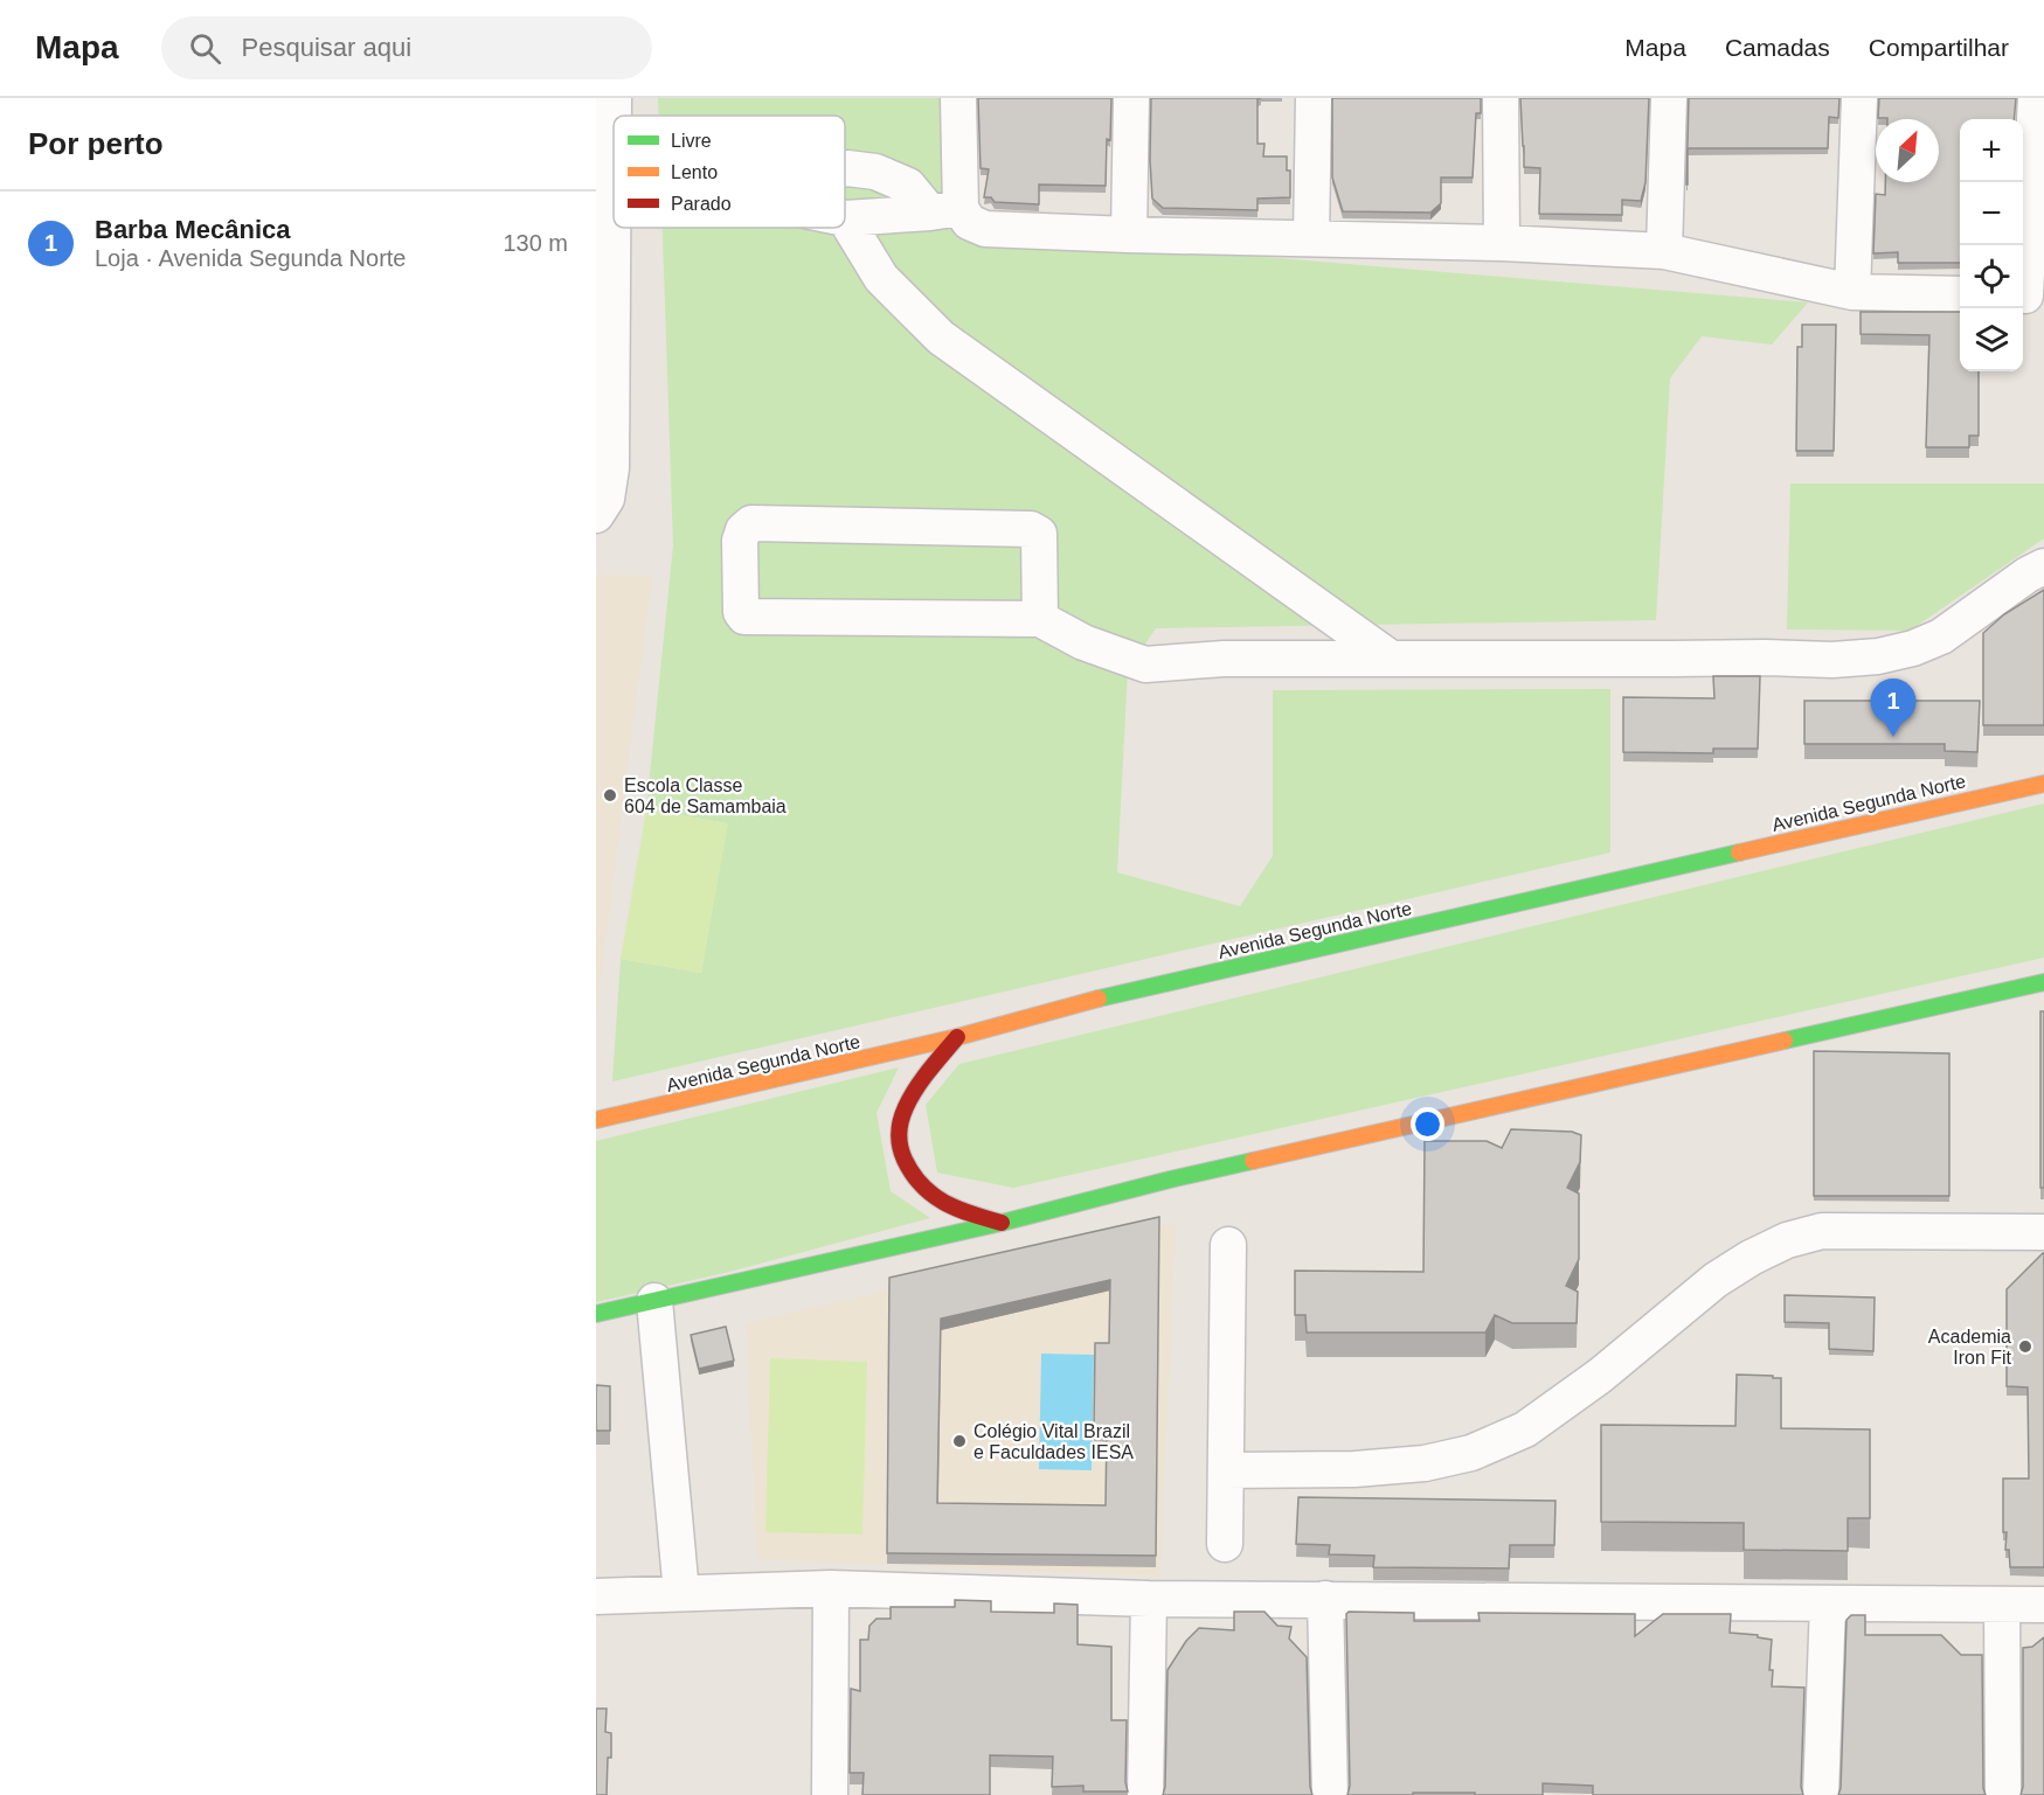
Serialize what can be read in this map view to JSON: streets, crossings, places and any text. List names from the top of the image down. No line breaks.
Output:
{"streets":{"main road":["Avenida Segunda Norte"]},"places":["Escola Classe 604 de Samambaia","Academia Iron Fit","Colégio Vital Brazil e Faculdades IESA"],"legend":["Livre","Lento","Parado"],"north":"top right","page":{"header":"Mapa","search":"Pesquisar aqui","nav":["Mapa","Camadas","Compartilhar"],"heading":"Por perto","map_buttons":["+","−"],"list":[{"mark":"1","name":"Barba Mecânica","note":"Loja · Avenida Segunda Norte","value":"130 m"}],"pins":"1"}}
